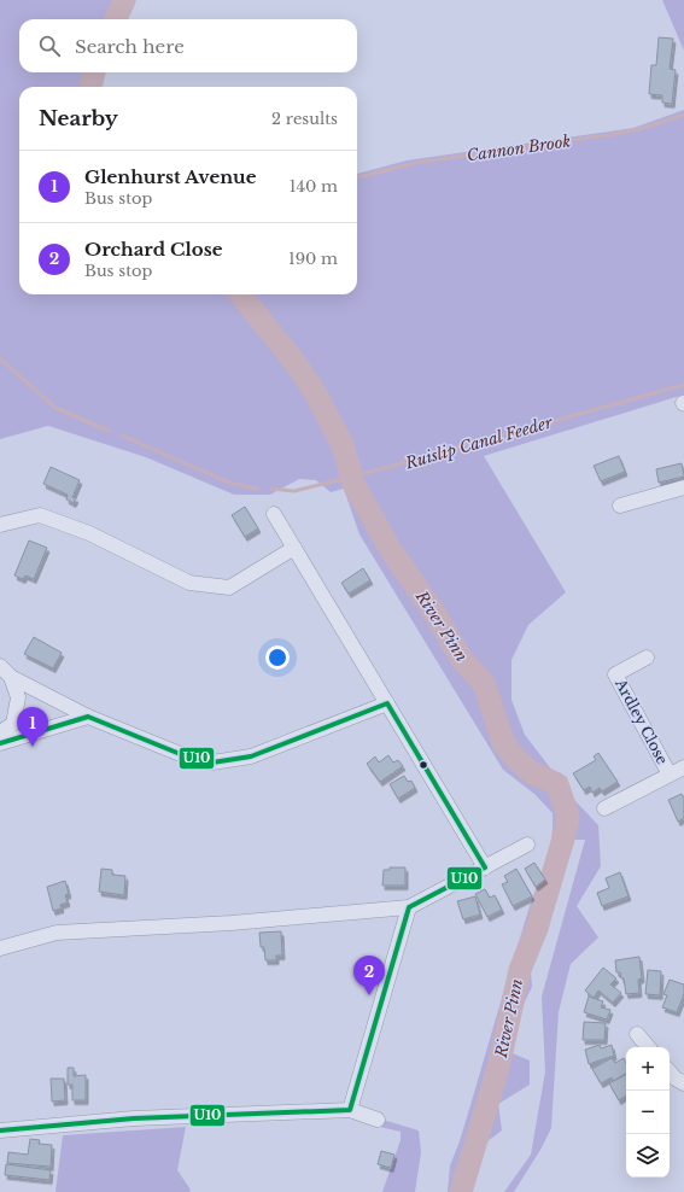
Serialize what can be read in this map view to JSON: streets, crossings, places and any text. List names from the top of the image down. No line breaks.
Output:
{"streets":{"street":["Ardley Close"]},"water":["Cannon Brook","Ruislip Canal Feeder","River Pinn"],"lines":["transit line U10"],"page":{"search":"Search here","heading":["Nearby","2 results"],"list":[{"mark":"1","name":"Glenhurst Avenue","note":"Bus stop","value":"140 m"},{"mark":"2","name":"Orchard Close","note":"Bus stop","value":"190 m"}],"pins":["1","2"],"map_buttons":["+","−"]}}
